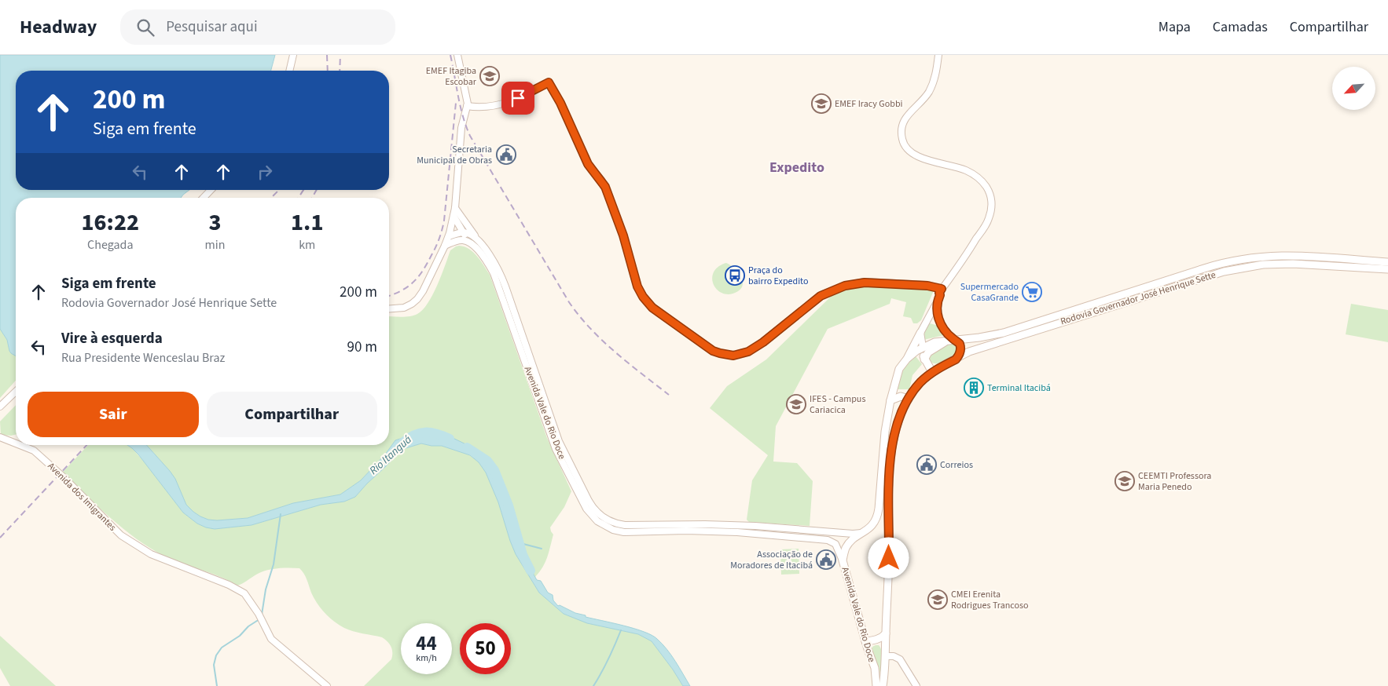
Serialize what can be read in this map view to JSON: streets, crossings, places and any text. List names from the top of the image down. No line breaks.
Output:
{"streets":{"main road":["Rodovia Governador José Henrique Sette","Avenida Vale do Rio Doce"],"street":["Avenida dos Imigrantes"]},"districts":["Expedito"],"water":["Rio Itanguá"],"places":{"school or university":["EMEF Itagiba Escobar","EMEF Iracy Gobbi","IFES - Campus Cariacica","CEEMTI Professora Maria Penedo","CMEI Erenita Rodrigues Trancoso"],"public building":["Secretaria Municipal de Obras","Correios","Associação de Moradores de Itacibá"],"bus stop":["Praça do bairro Expedito"],"supermarket":["Supermercado CasaGrande"],"building":["Terminal Itacibá"]},"north":"bottom left","page":{"header":"Headway","search":"Pesquisar aqui","nav":["Mapa","Camadas","Compartilhar"],"turn":["200 m","Siga em frente"],"eta":["16:22","Chegada","3","min","1.1","km"],"list":[{"name":"Siga em frente","note":"Rodovia Governador José Henrique Sette","value":"200 m"},{"name":"Vire à esquerda","note":"Rua Presidente Wenceslau Braz","value":"90 m"}],"buttons":["Sair","Compartilhar"],"speed":"44 km/h","limit":"50"}}
